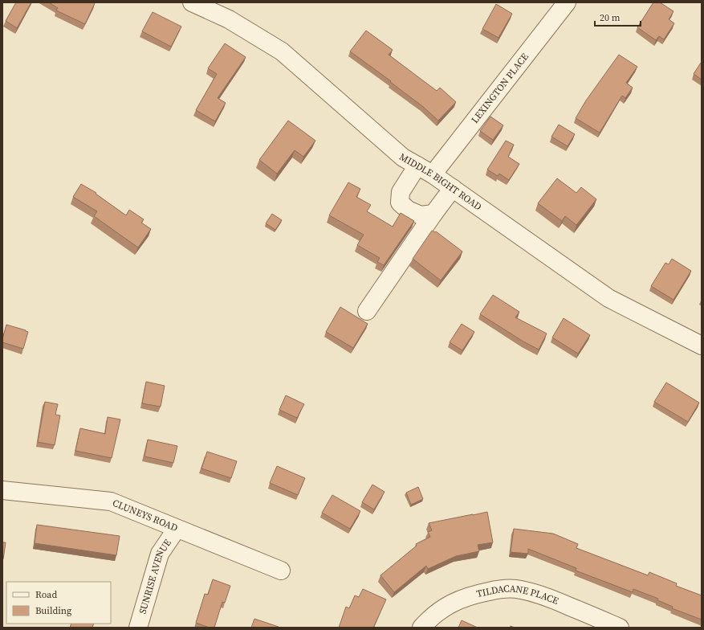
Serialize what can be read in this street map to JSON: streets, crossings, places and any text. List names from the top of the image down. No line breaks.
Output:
{"streets":{"street":["LEXINGTON PLACE","MIDDLE BIGHT ROAD","CLUNEYS ROAD","SUNRISE AVENUE","TILDACANE PLACE"]},"crossings":[["LEXINGTON PLACE","MIDDLE BIGHT ROAD"],["CLUNEYS ROAD","SUNRISE AVENUE"]],"legend":["Road","Building"],"scale_bar":"20 m"}
